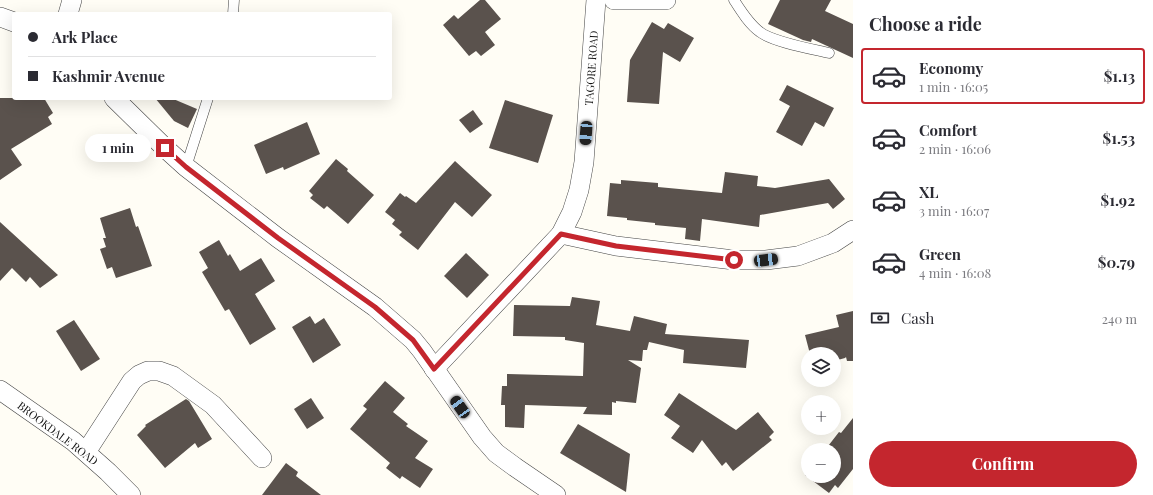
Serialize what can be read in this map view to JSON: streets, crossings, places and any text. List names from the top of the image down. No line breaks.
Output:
{"streets":{"street":["TAGORE ROAD","BROOKDALE ROAD"]},"page":{"heading":"Choose a ride","banner":["Ark Place","Kashmir Avenue"],"list":[{"name":"Economy","note":"1 min · 16:05","value":"$1.13"},{"name":"Comfort","note":"2 min · 16:06","value":"$1.53"},{"name":"XL","note":"3 min · 16:07","value":"$1.92"},{"name":"Green","note":"4 min · 16:08","value":"$0.79"}],"bubble":"1 min","pay":["Cash","240 m"],"map_buttons":["+","−"],"buttons":"Confirm"}}
